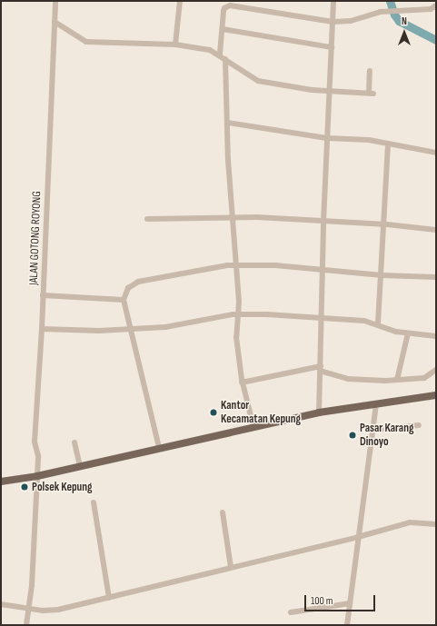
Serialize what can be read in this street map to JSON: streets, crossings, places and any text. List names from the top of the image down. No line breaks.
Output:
{"streets":{"street":["JALAN GOTONG ROYONG"]},"places":["Kantor Kecamatan Kepung","Pasar Karang Dinoyo","Polsek Kepung"],"scale_bar":"100 m","north":"top"}
